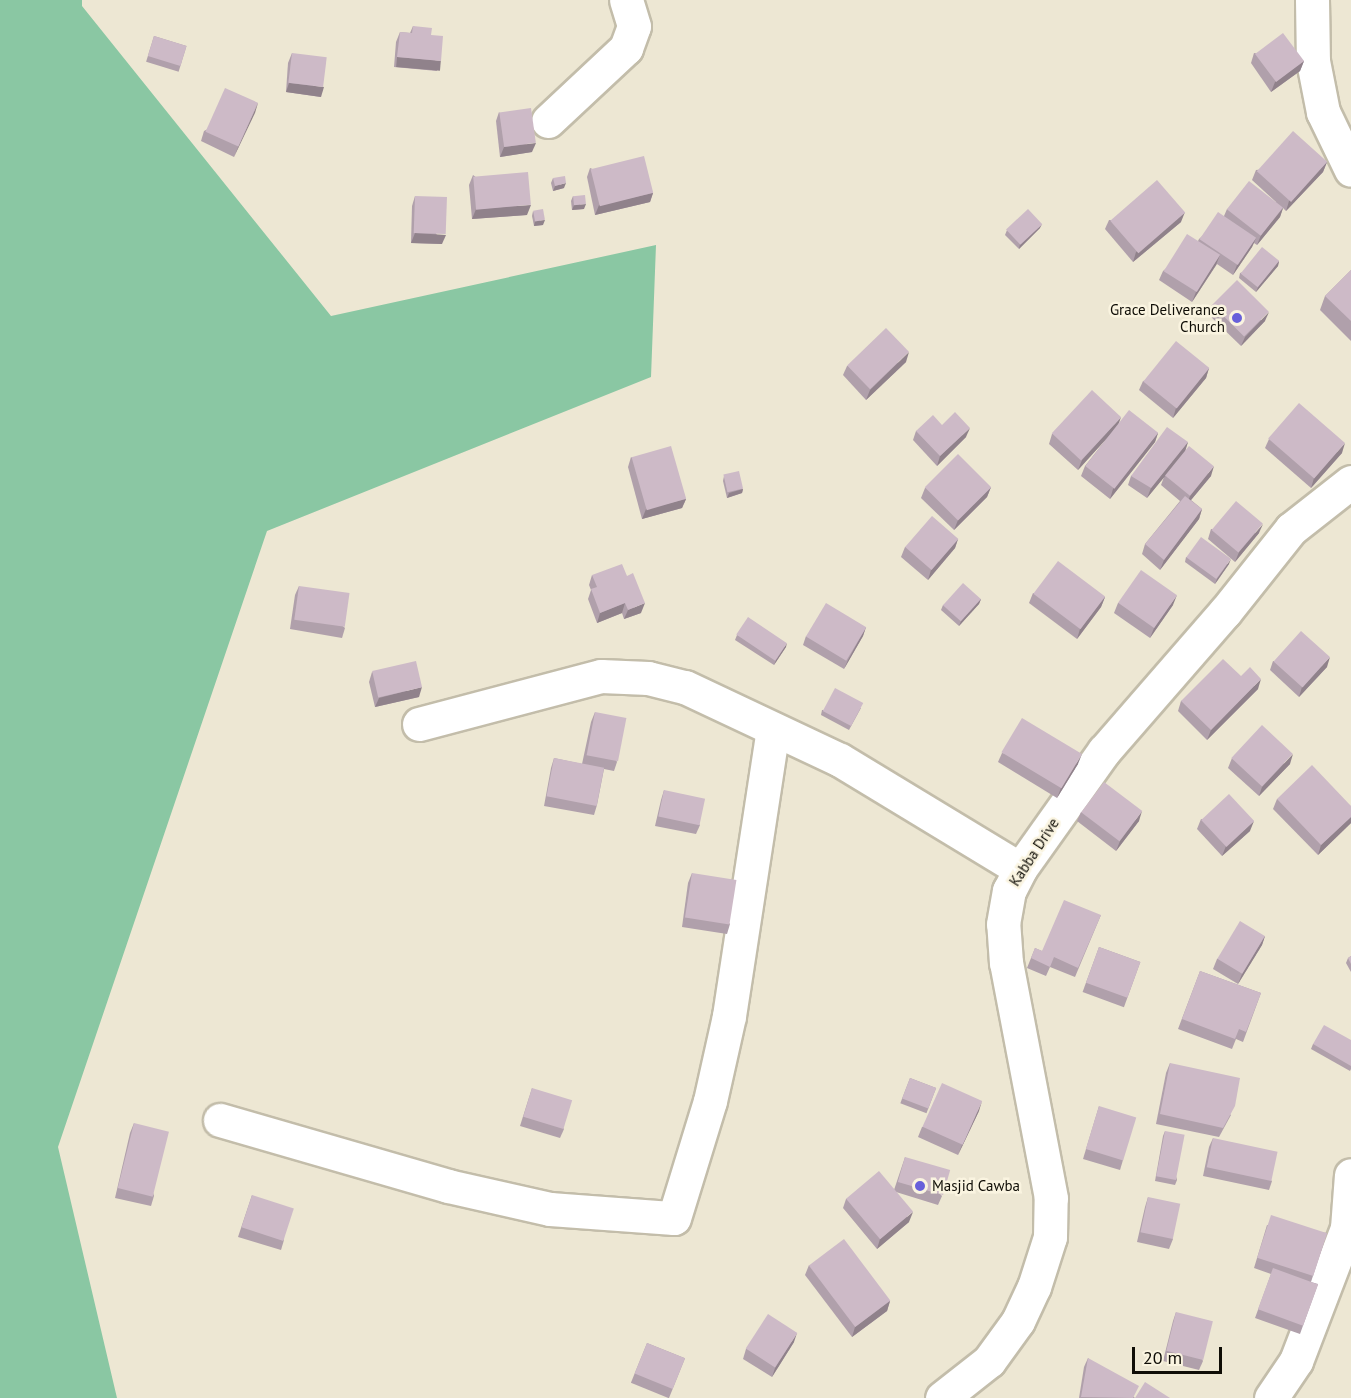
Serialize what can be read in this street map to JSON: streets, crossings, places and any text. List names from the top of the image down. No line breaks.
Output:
{"streets":{"street":["Kabba Drive"]},"places":["Grace Deliverance Church","Masjid Cawba"],"scale_bar":"20 m"}
